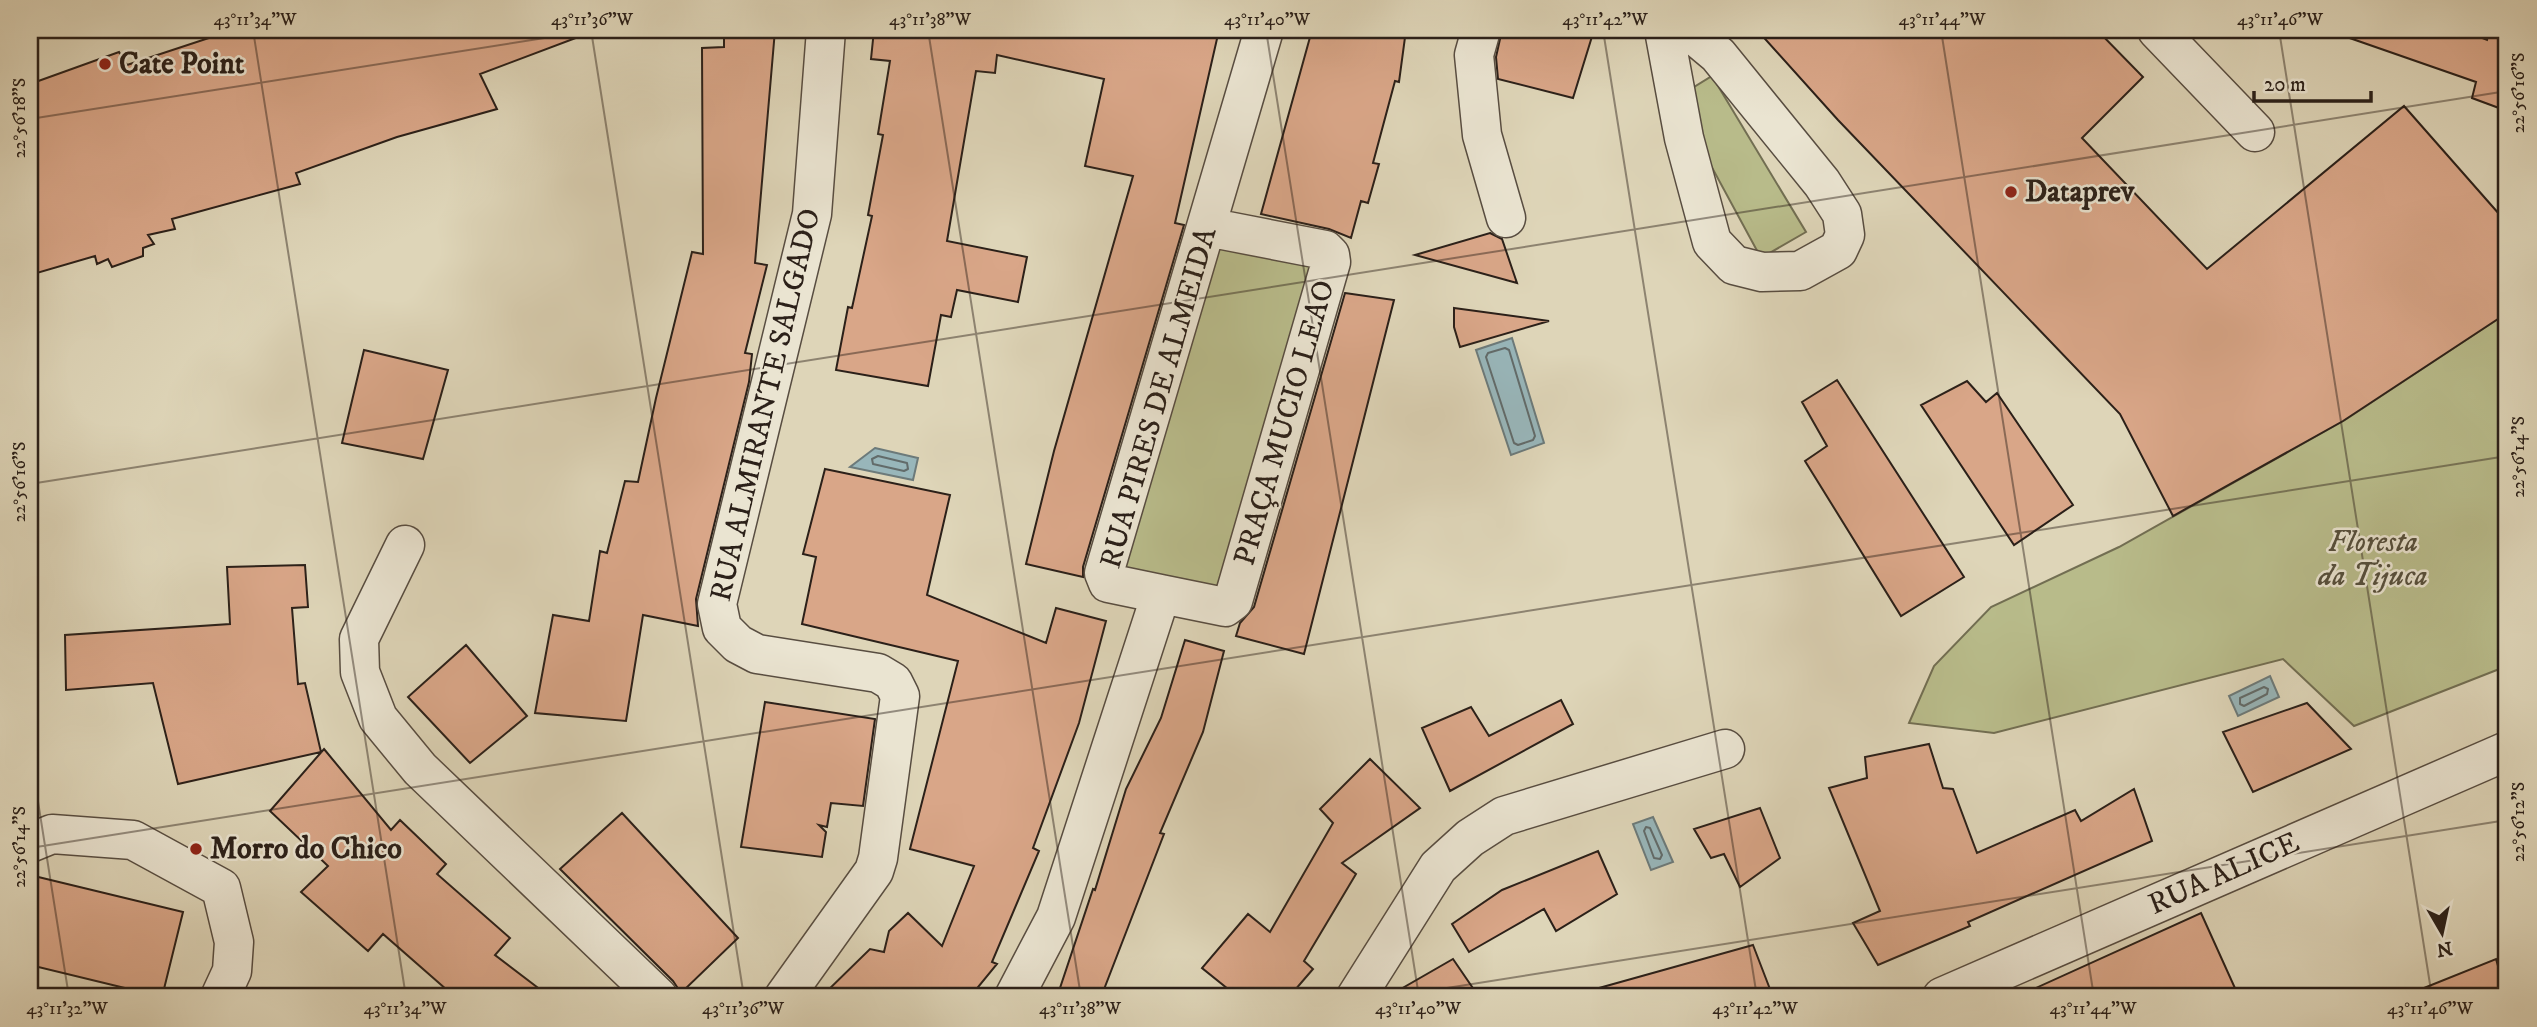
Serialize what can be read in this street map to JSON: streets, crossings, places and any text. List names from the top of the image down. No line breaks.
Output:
{"streets":{"street":["RUA PIRES DE ALMEIDA","RUA ALMIRANTE SALGADO","PRAÇA MUCIO LEAO","RUA ALICE"]},"crossings":[["RUA PIRES DE ALMEIDA","PRAÇA MUCIO LEAO"]],"parks":["Floresta da Tijuca"],"places":["Cate Point","Dataprev","Morro do Chico"],"scale_bar":"20 m","north":"bottom","coordinates":["43°11'34\"W","43°11'36\"W","43°11'38\"W","43°11'40\"W","43°11'42\"W","43°11'44\"W","43°11'46\"W","22°56'16\"S","22°56'18\"S","22°56'14\"S","22°56'12\"S","43°11'32\"W"]}
